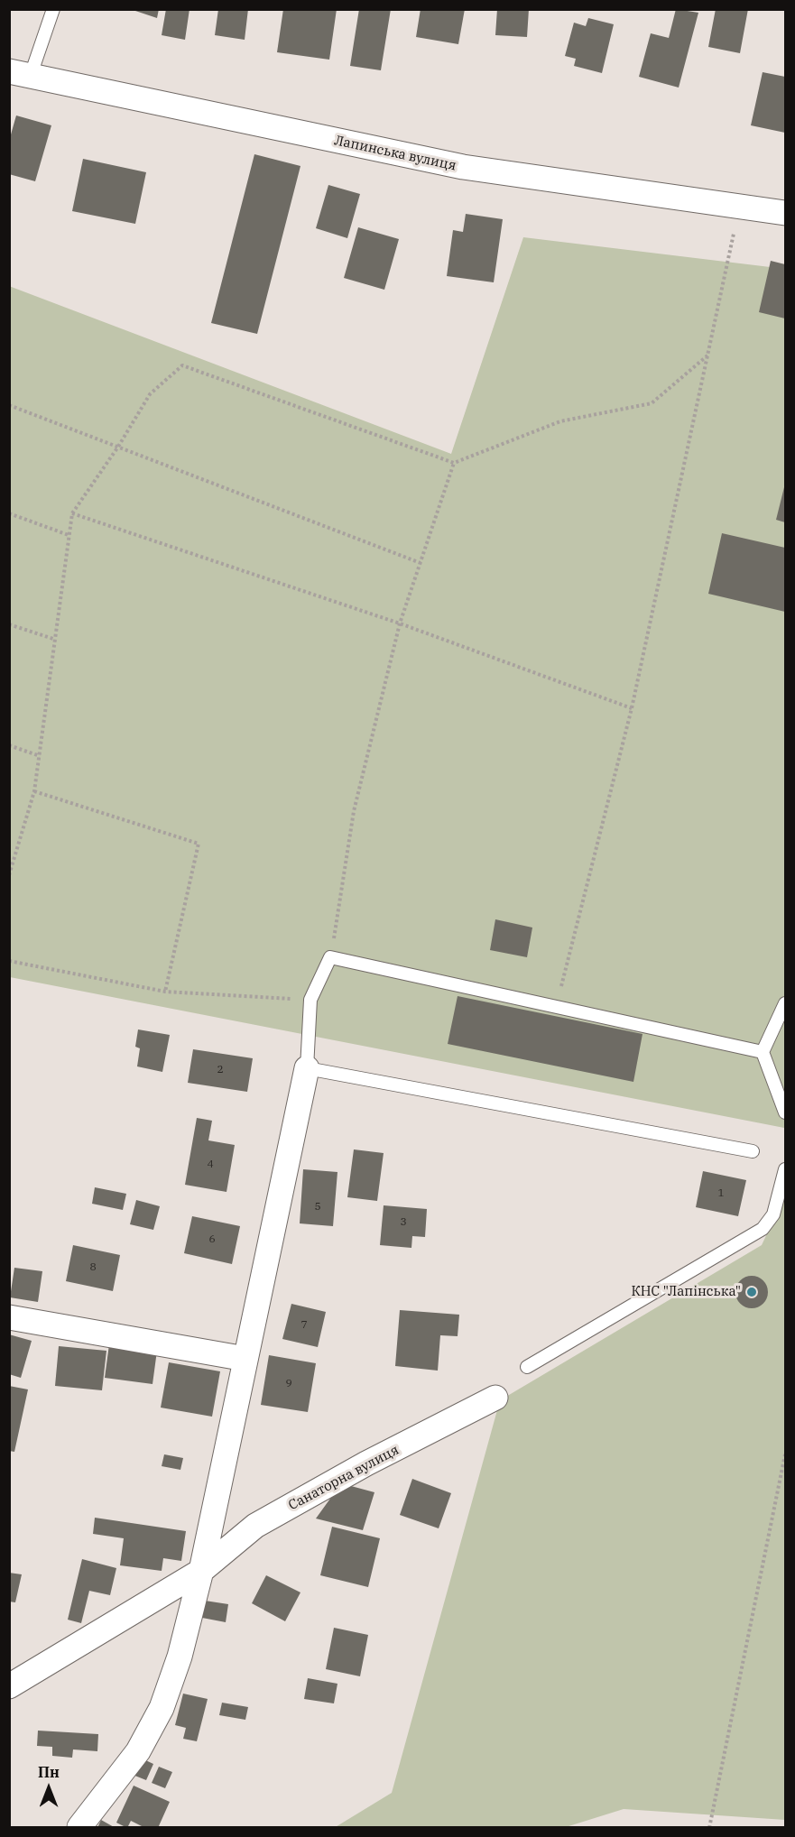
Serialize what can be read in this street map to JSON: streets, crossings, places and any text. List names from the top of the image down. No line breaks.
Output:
{"streets":{"street":["Лапинська вулиця","Санаторна вулиця"]},"places":["КНС \"Лапінська\""],"house_numbers":["2","4","1","5","3","6","8","7","9"],"north":"top"}
